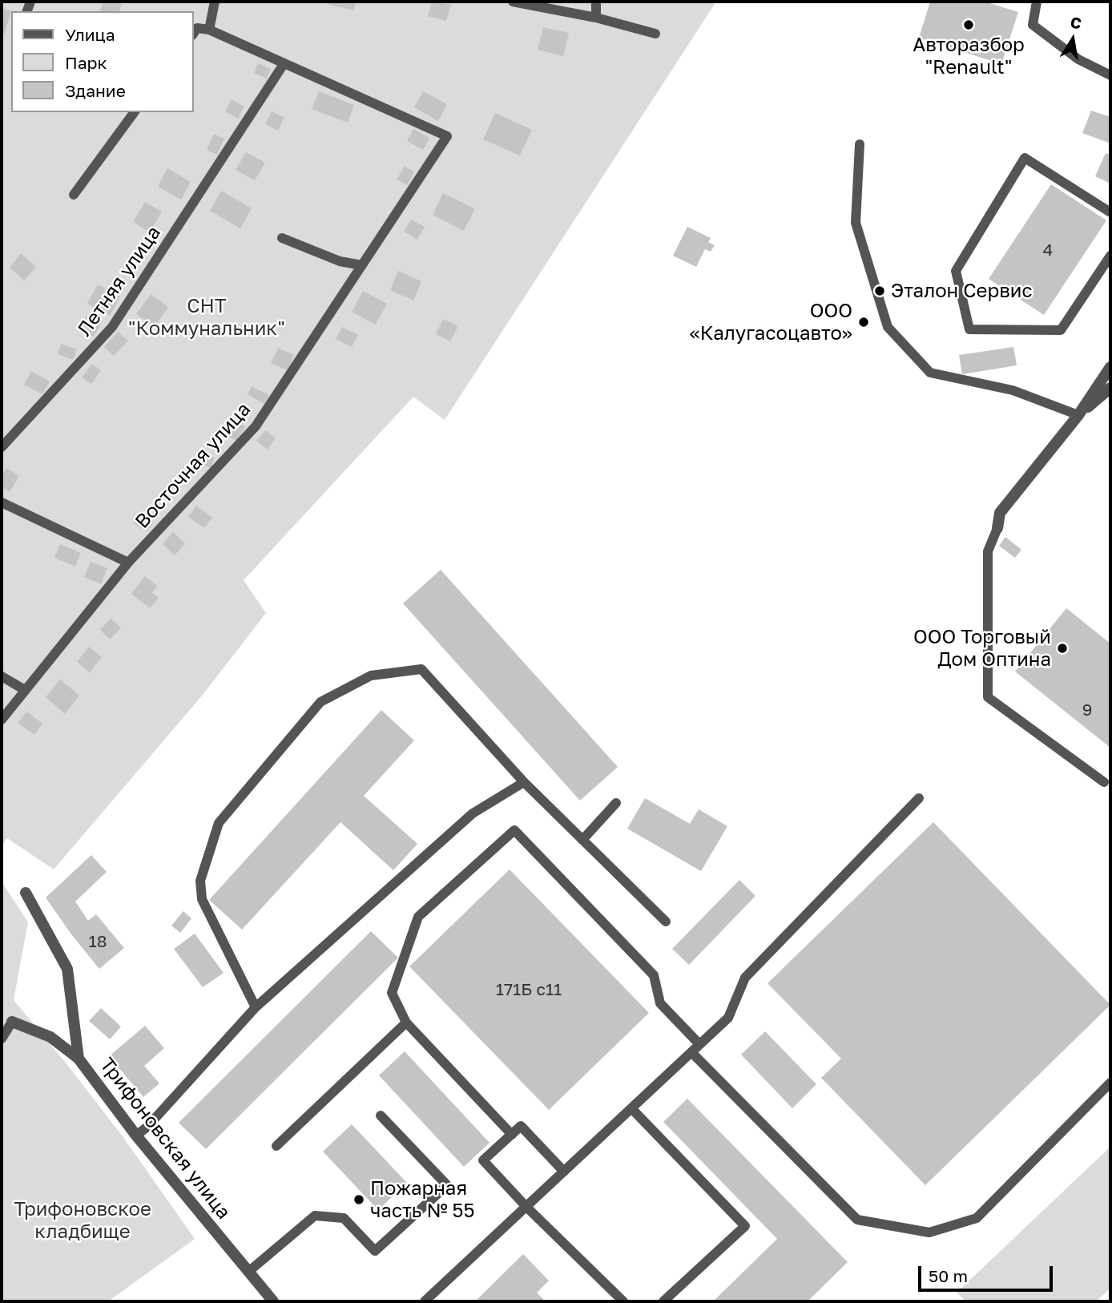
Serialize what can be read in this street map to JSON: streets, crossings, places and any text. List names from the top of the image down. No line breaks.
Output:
{"streets":{"street":["Трифоновская улица"],"lane":["Летняя улица","Восточная улица"]},"crossings":[["Летняя улица","Восточная улица"]],"parks":["СНТ \"Коммунальник\"","Трифоновское кладбище"],"places":["Авторазбор \"Renault\"","Эталон Сервис","ООО «Калугасоцавто»","ООО Торговый Дом Оптина","Пожарная часть № 55"],"house_numbers":["4","9","18","171Б с11"],"legend":["Улица","Парк","Здание"],"scale_bar":"50 m","north":"top"}
